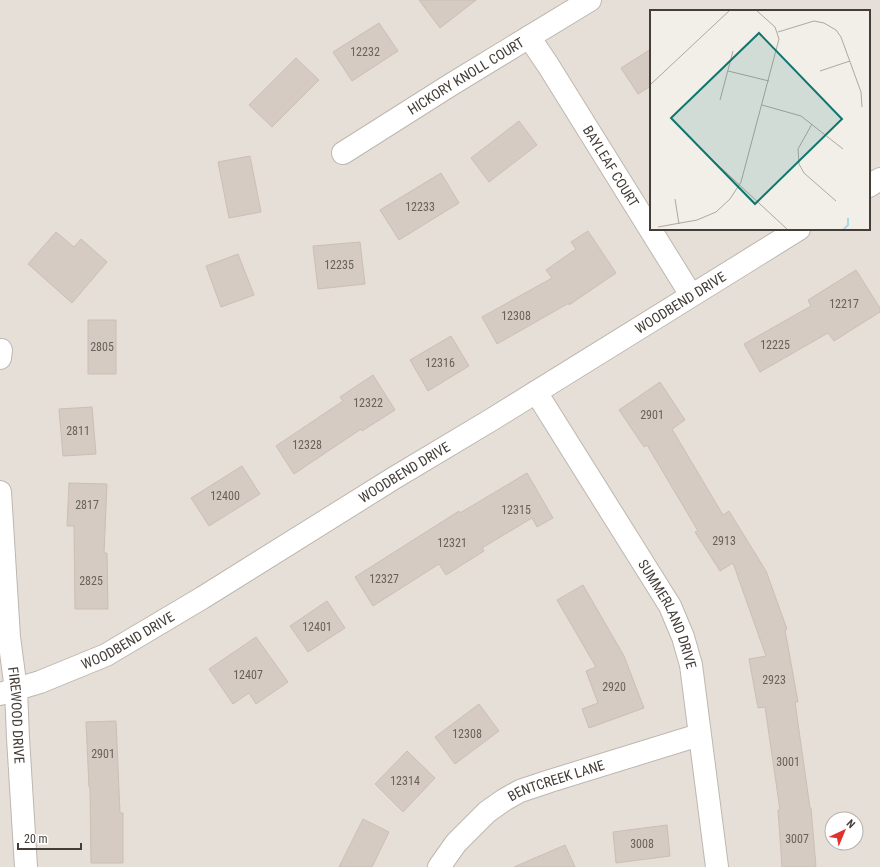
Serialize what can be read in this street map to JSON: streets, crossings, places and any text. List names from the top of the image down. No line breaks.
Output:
{"streets":{"street":["HICKORY KNOLL COURT","BAYLEAF COURT","WOODBEND DRIVE","SUMMERLAND DRIVE","FIREWOOD DRIVE","BENTCREEK LANE"]},"crossings":[["HICKORY KNOLL COURT","BAYLEAF COURT"],["BAYLEAF COURT","WOODBEND DRIVE"],["WOODBEND DRIVE","SUMMERLAND DRIVE"],["WOODBEND DRIVE","FIREWOOD DRIVE"],["SUMMERLAND DRIVE","BENTCREEK LANE"]],"house_numbers":["12232","12233","12235","12217","12308","12225","2805","12316","12322","2901","2811","12328","12400","2817","12315","2913","12321","12327","2825","12401","12407","2923","2920","12308","2901","3001","12314","3007","3008"],"scale_bar":"20 m","north":"top right"}
